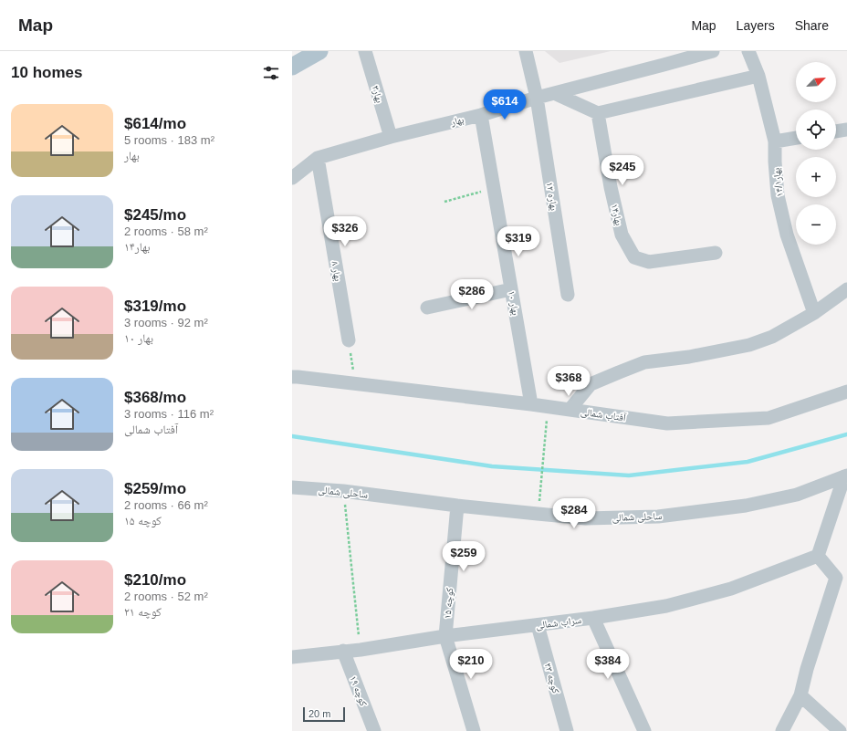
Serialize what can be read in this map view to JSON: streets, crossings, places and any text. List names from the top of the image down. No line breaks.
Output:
{"streets":{"street":["بهار۳","بهار","بهار۱۴/۱","بهاره ۱۲","بهار۱۴","بهار ۸","بهار ۱۰","آفتاب شمالی","ساحلی شمالی","کوچه ۱۵","سراب شمالی","کوچه ۲۳","کوچه ۱۹"]},"crossings":[["بهار۳","بهار"],["بهار","بهاره ۱۲"],["بهار","بهار ۸"],["بهار","بهار ۱۰"],["بهار ۱۰","آفتاب شمالی"],["ساحلی شمالی","کوچه ۱۵"],["کوچه ۱۵","سراب شمالی"],["سراب شمالی","کوچه ۲۳"],["سراب شمالی","کوچه ۱۹"]],"scale_bar":"20 m","north":"top right","page":{"header":"Map","nav":["Map","Layers","Share"],"heading":"10 homes","map_buttons":["+","−"],"price":["$614","$245","$326","$319","$286","$368","$284","$259","$210","$384"],"list":[{"name":"$614/mo","note":"5 rooms · 183 m² · بهار"},{"name":"$245/mo","note":"2 rooms · 58 m² · بهار۱۴"},{"name":"$319/mo","note":"3 rooms · 92 m² · بهار ۱۰"},{"name":"$368/mo","note":"3 rooms · 116 m² · آفتاب شمالی"},{"name":"$259/mo","note":"2 rooms · 66 m² · کوچه ۱۵"},{"name":"$210/mo","note":"2 rooms · 52 m² · کوچه ۲۱"}],"scale":"20 m"}}
